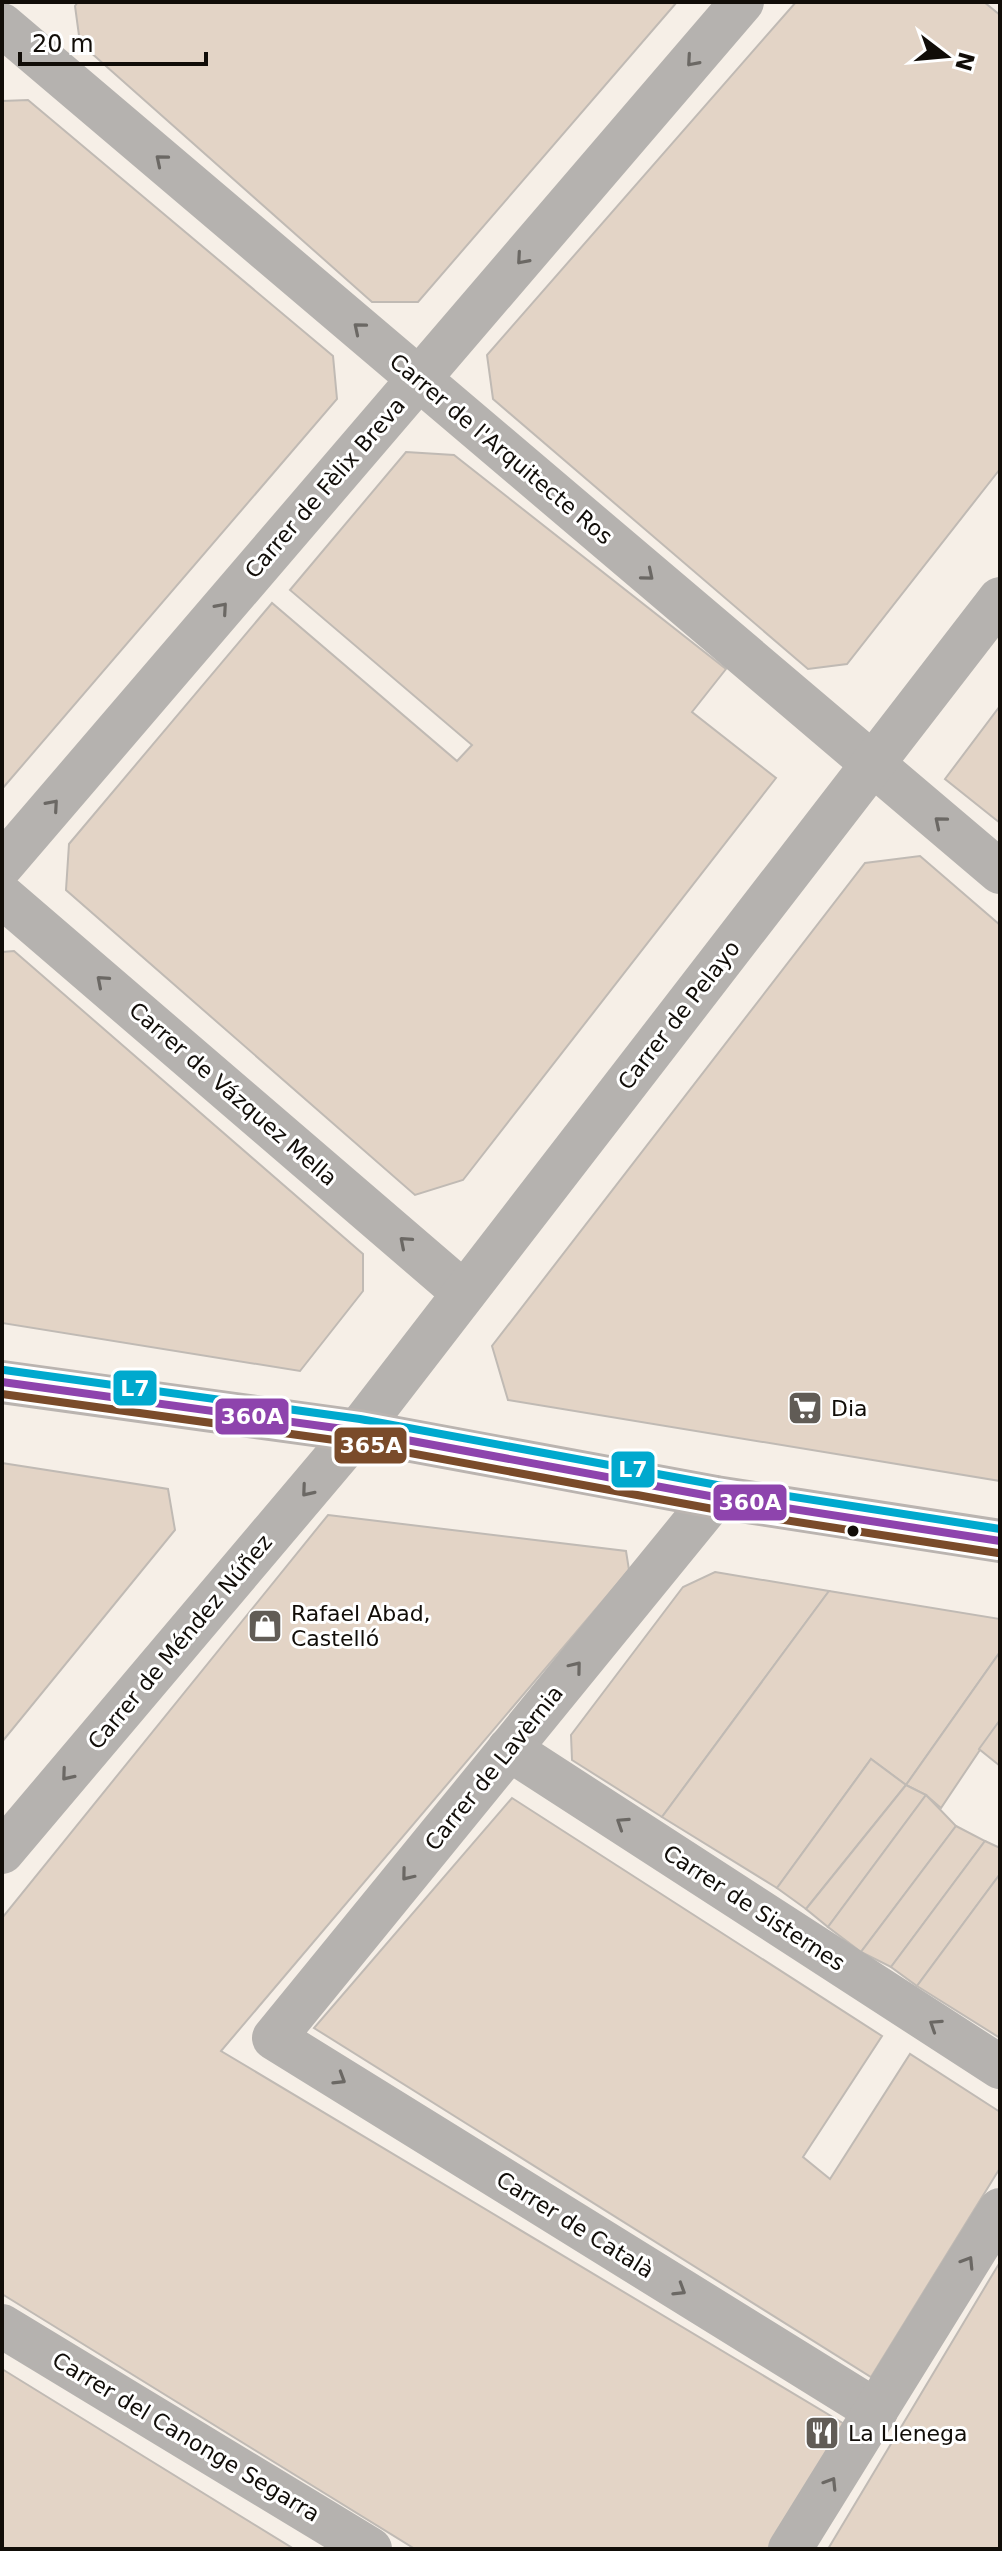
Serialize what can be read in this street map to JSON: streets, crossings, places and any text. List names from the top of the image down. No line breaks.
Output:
{"streets":{"street":["Carrer de l'Arquitecte Ros","Carrer de Fèlix Breva","Carrer de Pelayo","Carrer de Vázquez Mella","Carrer de Méndez Núñez","Carrer de Lavèrnia","Carrer de Sisternes","Carrer de Català","Carrer del Canonge Segarra"]},"crossings":[["Carrer de l'Arquitecte Ros","Carrer de Fèlix Breva"],["Carrer de l'Arquitecte Ros","Carrer de Pelayo"],["Carrer de Pelayo","Carrer de Vázquez Mella"],["Carrer de Pelayo","Carrer de Méndez Núñez"],["Carrer de Lavèrnia","Carrer de Sisternes"],["Carrer de Lavèrnia","Carrer de Català"]],"one_way":["Carrer de Vázquez Mella","Carrer de Méndez Núñez","Carrer de Sisternes","Carrer de Català"],"places":{"supermarket":["Dia"],"shop":["Rafael Abad, Castelló"],"restaurant":["La Llenega"]},"lines":["transit line L7","transit line 360A","transit line 365A"],"scale_bar":"20 m","north":"right"}
